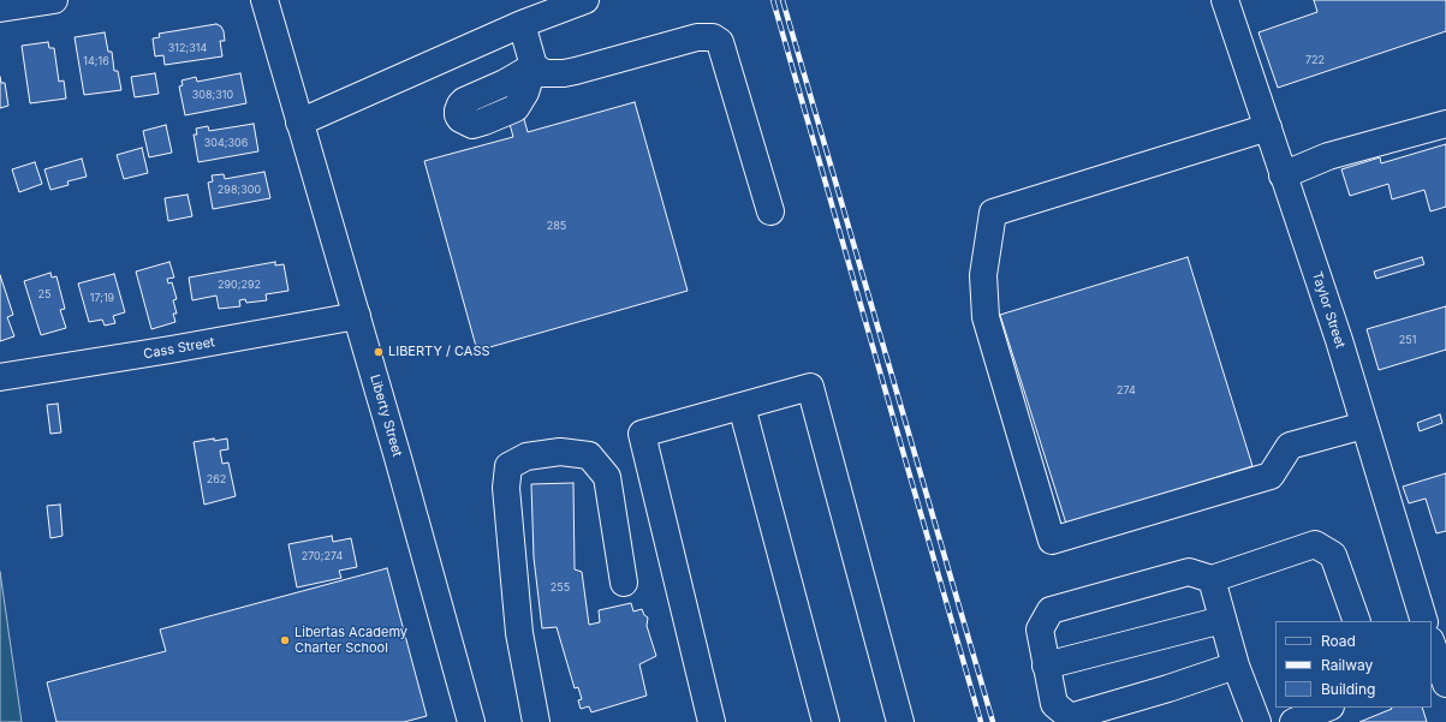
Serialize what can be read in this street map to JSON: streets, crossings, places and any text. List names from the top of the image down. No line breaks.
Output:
{"streets":{"street":["Taylor Street","Cass Street","Liberty Street"]},"crossings":[["Cass Street","Liberty Street"]],"places":["LIBERTY / CASS","Libertas Academy Charter School"],"house_numbers":["312;314","722","14;16","308;310","304;306","298;300","285","290;292","25","17;19","251","274","262","270;274","255"],"legend":["Road","Railway","Building"]}
